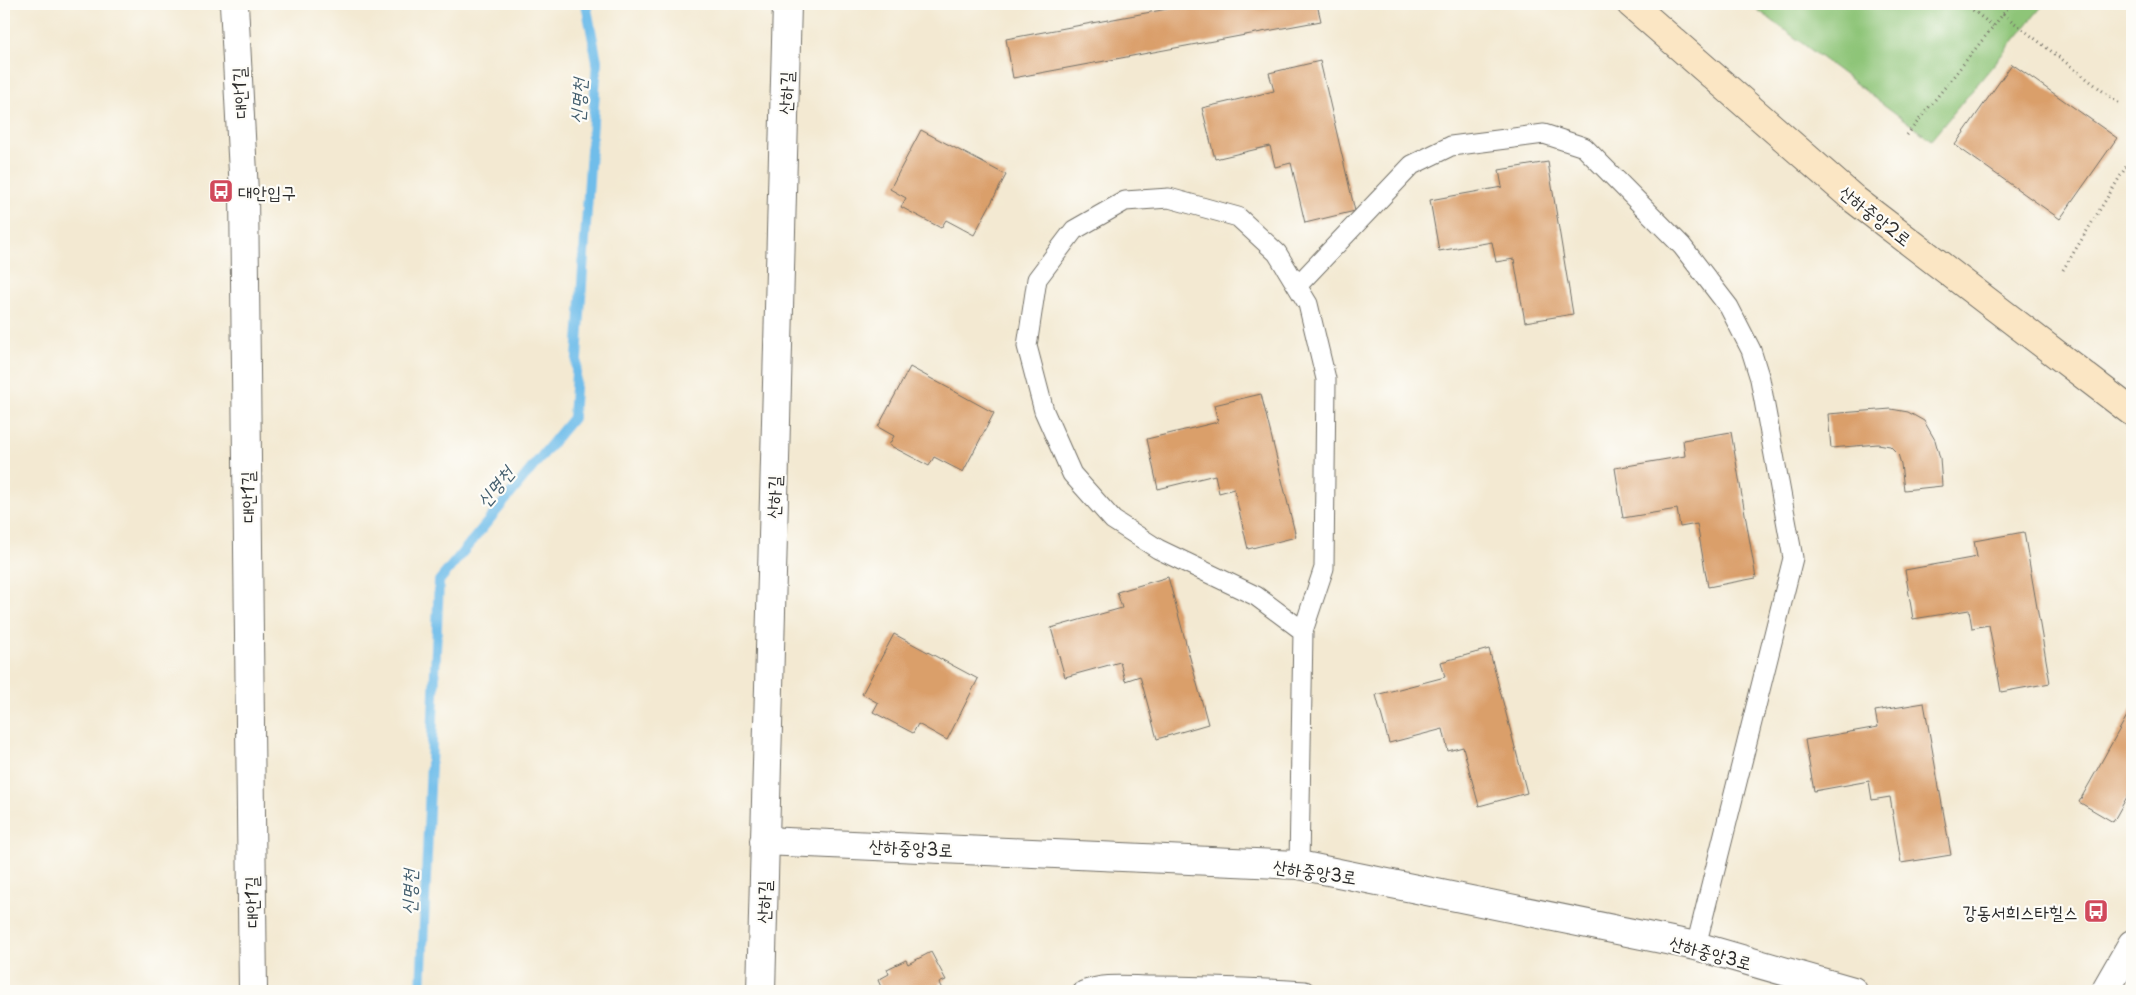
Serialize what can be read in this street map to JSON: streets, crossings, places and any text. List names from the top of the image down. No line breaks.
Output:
{"streets":{"main road":["산하중앙2로"],"street":["대안1길","산하길","산하중앙3로"]},"crossings":[["산하길","산하중앙3로"]],"water":["신명천"],"places":{"bus stop":["대안입구","강동서희스타힐스"]}}
